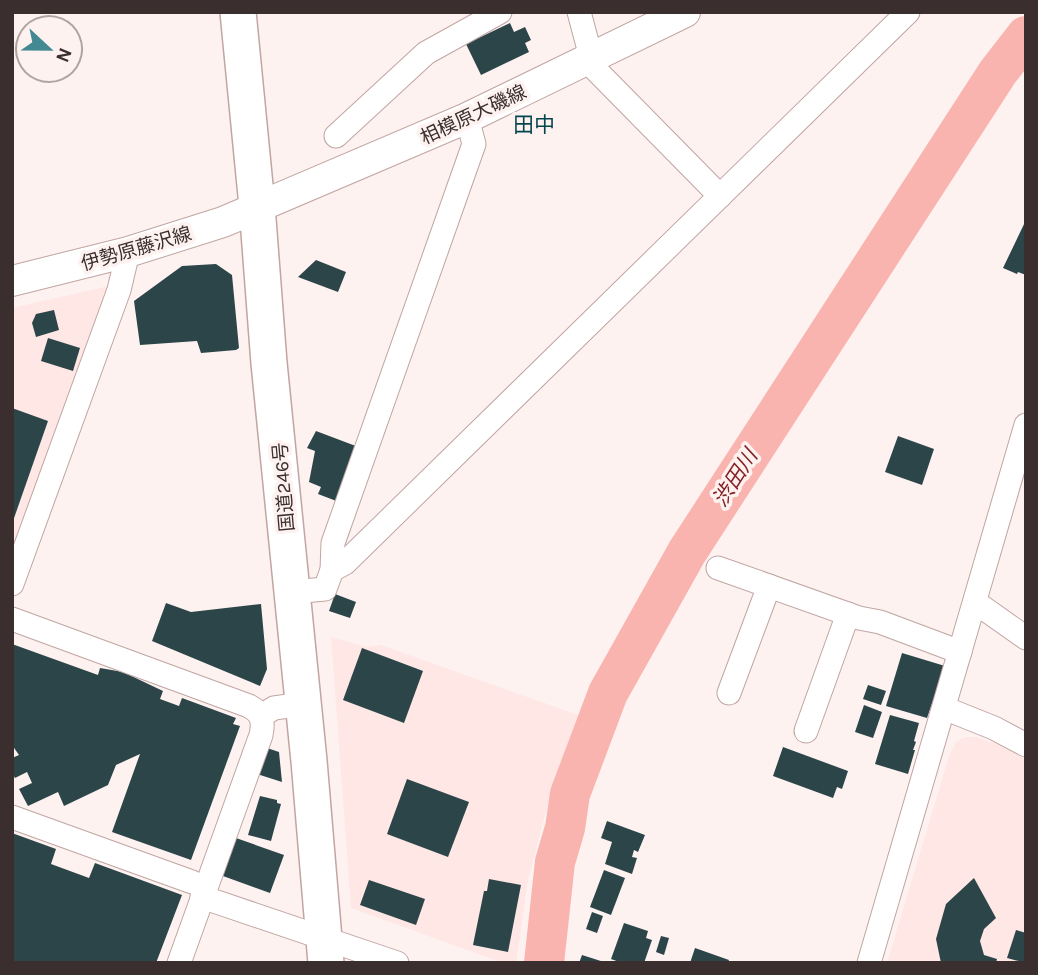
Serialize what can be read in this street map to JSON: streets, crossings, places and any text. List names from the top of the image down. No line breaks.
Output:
{"streets":{"highway":["国道246号"],"main road":["相模原大磯線","伊勢原藤沢線"]},"crossings":[["相模原大磯線","伊勢原藤沢線"],["相模原大磯線","国道246号"],["伊勢原藤沢線","国道246号"]],"districts":["田中"],"water":["渋田川"],"north":"right"}
